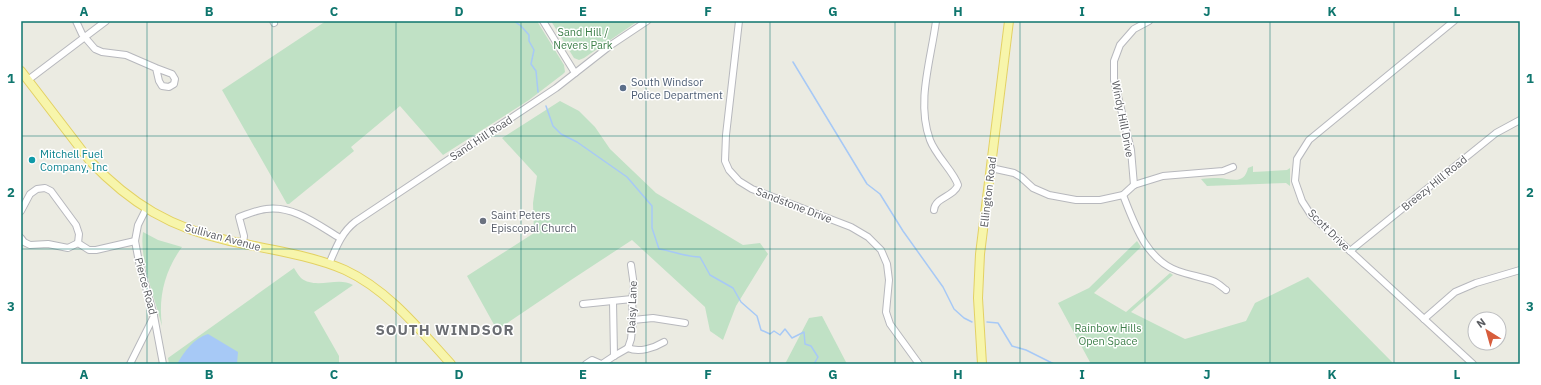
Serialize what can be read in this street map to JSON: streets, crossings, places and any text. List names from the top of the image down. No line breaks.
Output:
{"streets":{"main road":["Ellington Road","Sullivan Avenue"],"street":["Windy Hill Drive","Sand Hill Road","Breezy Hill Road","Sandstone Drive","Scott Drive","Pierce Road","Daisy Lane"]},"crossings":[["Sand Hill Road","Sullivan Avenue"],["Breezy Hill Road","Scott Drive"],["Sullivan Avenue","Pierce Road"]],"districts":["SOUTH WINDSOR"],"parks":["Sand Hill / Nevers Park","Rainbow Hills Open Space"],"places":["South Windsor Police Department","Mitchell Fuel Company, Inc","Saint Peters Episcopal Church"],"north":"top left","grid":{"columns":["A","B","C","D","E","F","G","H","I","J","K","L"],"rows":["1","2","3"]}}
